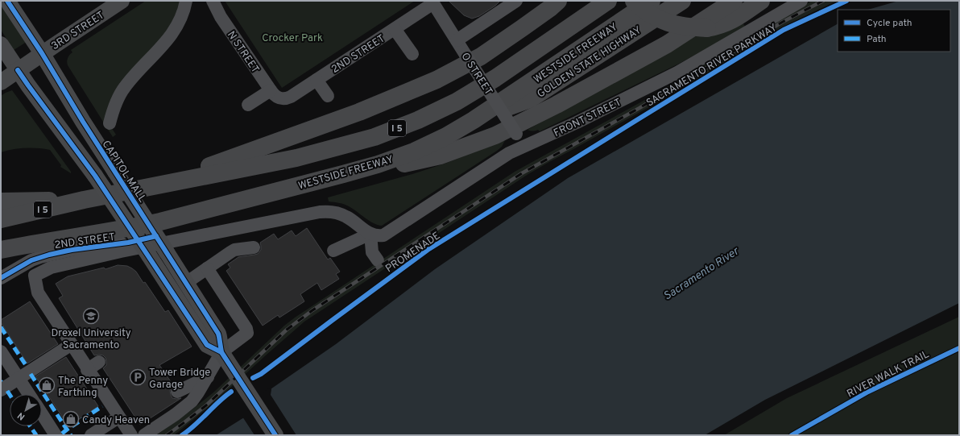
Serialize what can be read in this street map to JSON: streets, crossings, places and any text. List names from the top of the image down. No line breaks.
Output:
{"streets":{"highway":["WESTSIDE FREEWAY","GOLDEN STATE HIGHWAY","I 5"],"main road":["3RD STREET","CAPITOL MALL"],"street":["N STREET","2ND STREET","O STREET","FRONT STREET"],"cycle path":["SACRAMENTO RIVER PARKWAY","RIVER WALK TRAIL"]},"crossings":[["3RD STREET","CAPITOL MALL"],["N STREET","2ND STREET"],["WESTSIDE FREEWAY","GOLDEN STATE HIGHWAY"],["2ND STREET","O STREET"],["2ND STREET","FRONT STREET"],["2ND STREET","CAPITOL MALL"],["O STREET","FRONT STREET"]],"water":["Sacramento River"],"parks":["Crocker Park"],"places":{"school or university":["Drexel University Sacramento"],"parking":["Tower Bridge Garage"],"shop":["The Penny Farthing","Candy Heaven"]},"legend":["Cycle path","Path"],"north":"bottom left"}
